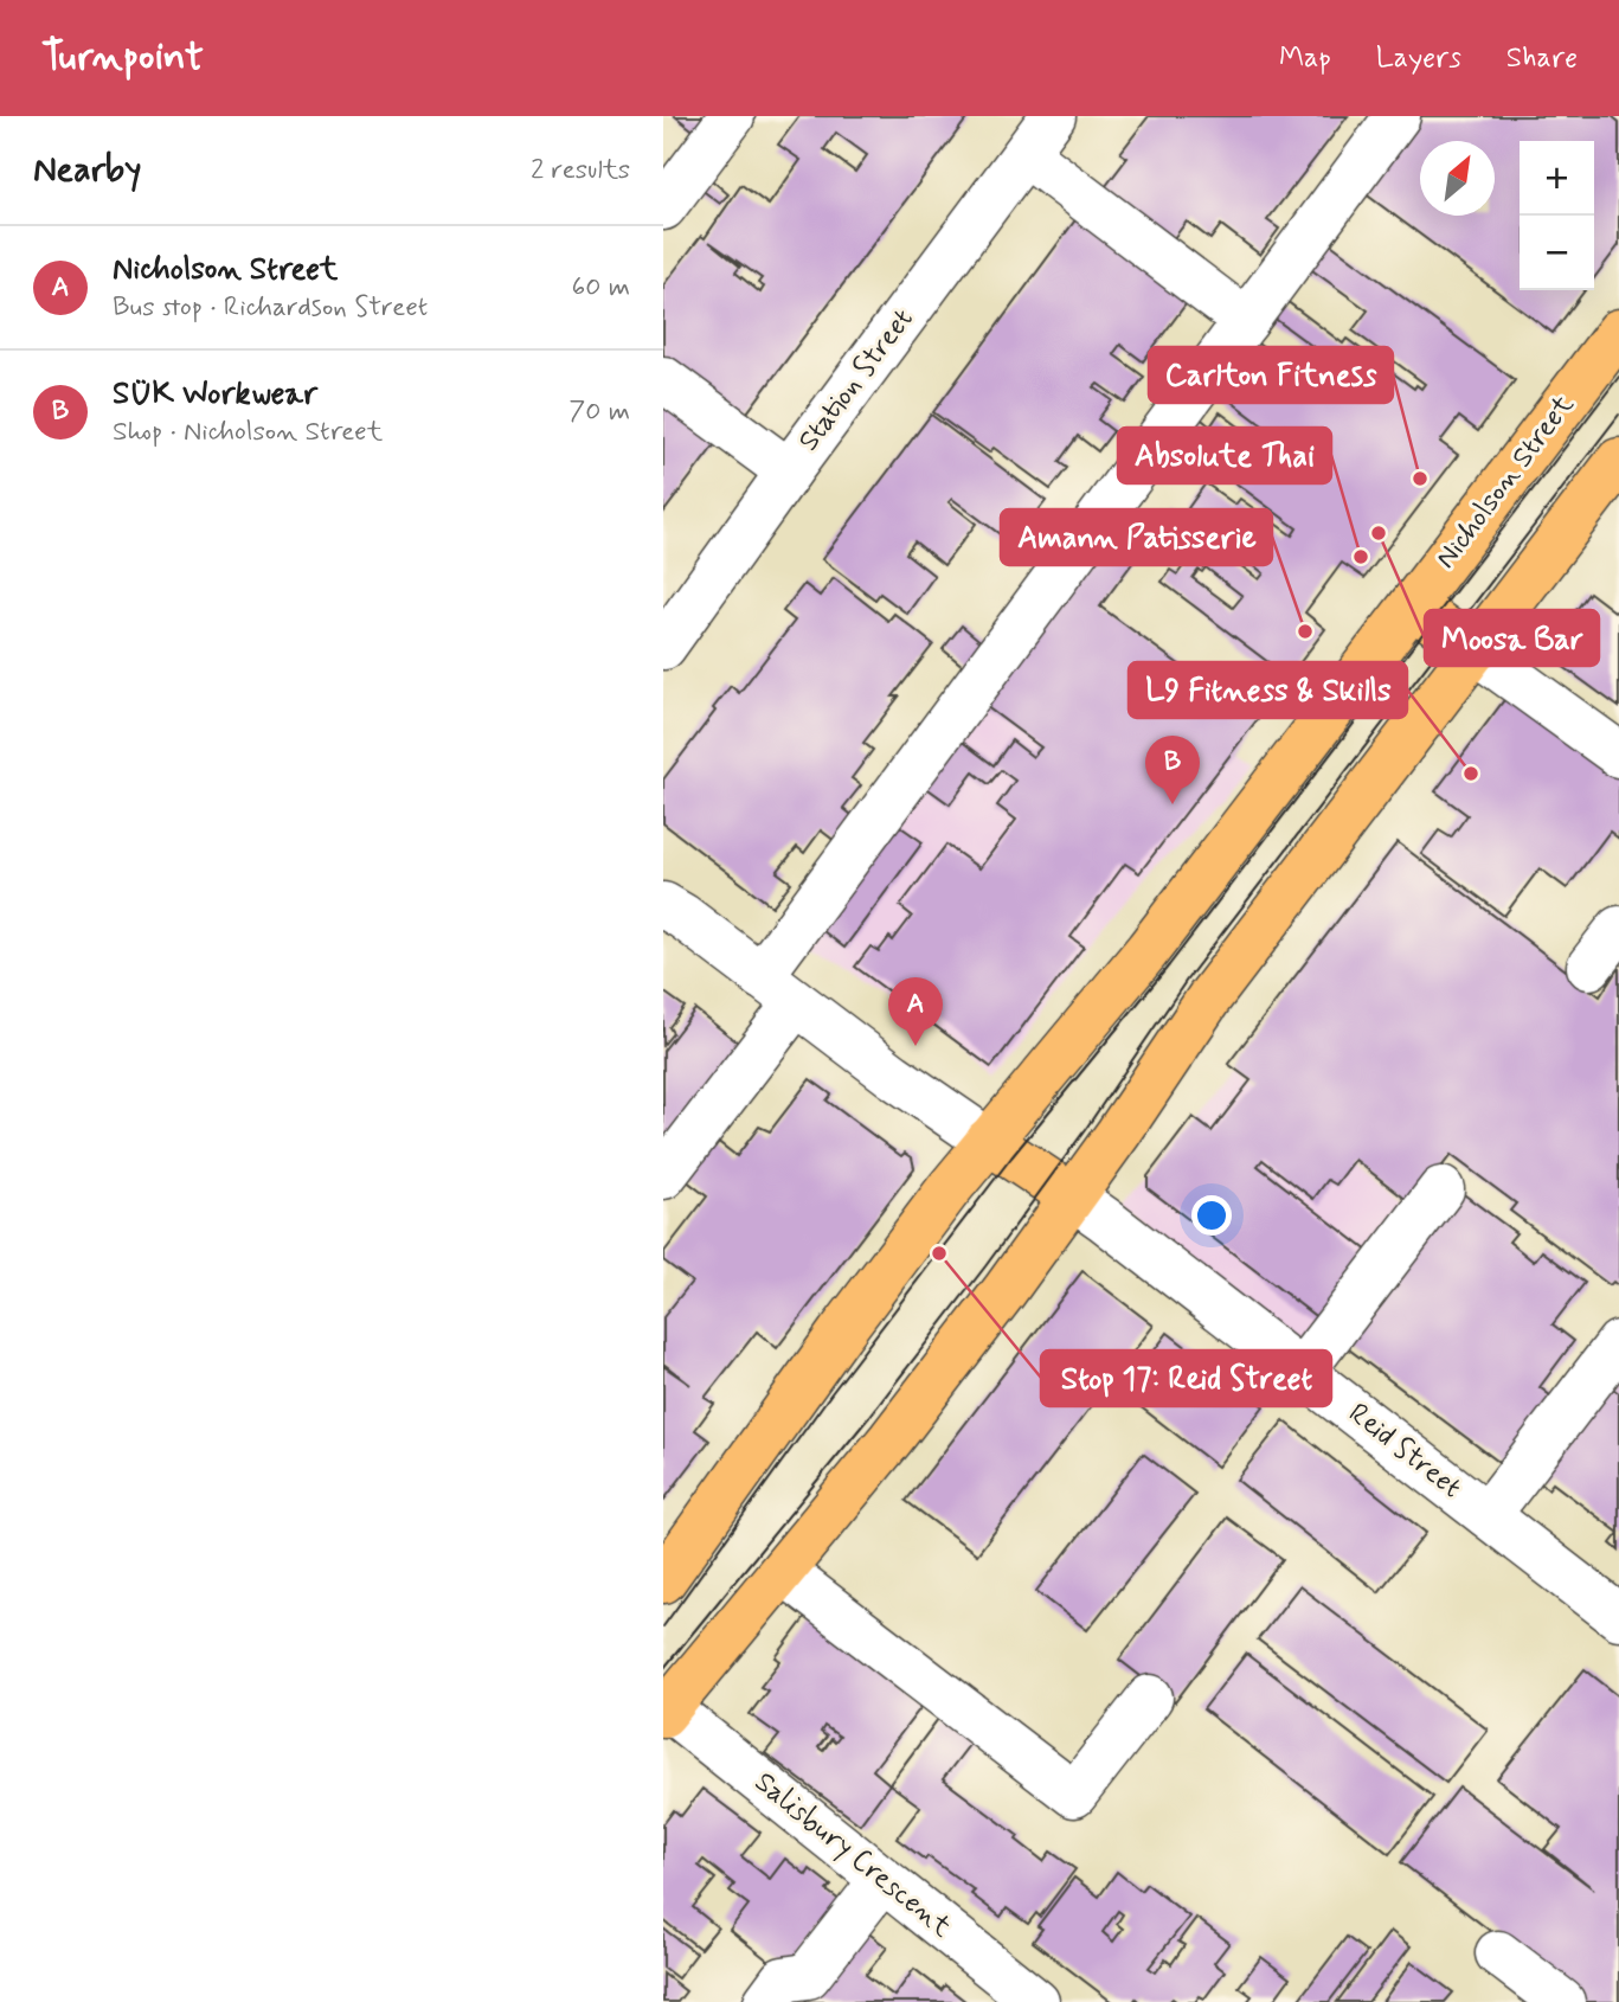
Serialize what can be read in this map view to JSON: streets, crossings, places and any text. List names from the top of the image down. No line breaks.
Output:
{"streets":{"main road":["Nicholson Street"],"street":["Station Street","Reid Street","Salisbury Crescent"]},"places":["Carlton Fitness","Moosa Bar","Absolute Thai","Amann Patisserie","L9 Fitness & Skills","Stop 17: Reid Street"],"north":"top right","page":{"header":"Turnpoint","nav":["Map","Layers","Share"],"heading":["Nearby","2 results"],"map_buttons":["+","−"],"list":[{"mark":"A","name":"Nicholson Street","note":"Bus stop · Richardson Street","value":"60 m"},{"mark":"B","name":"SÜK Workwear","note":"Shop · Nicholson Street","value":"70 m"}],"pins":["B","A"]}}
